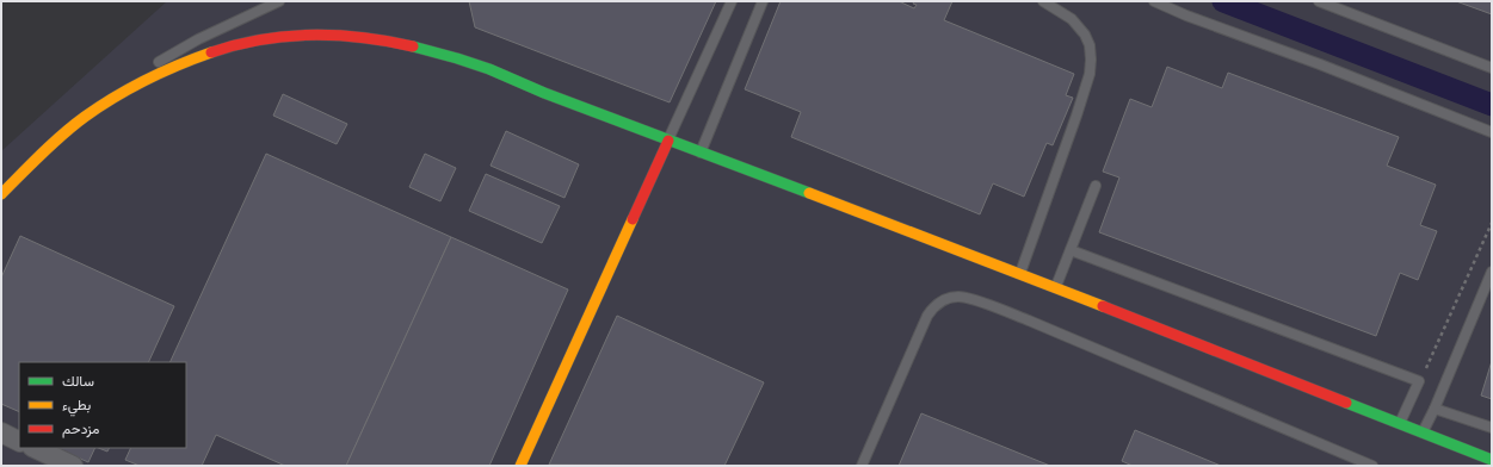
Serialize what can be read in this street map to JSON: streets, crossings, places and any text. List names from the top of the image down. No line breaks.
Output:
{"legend":["سالك","بطيء","مزدحم"]}
